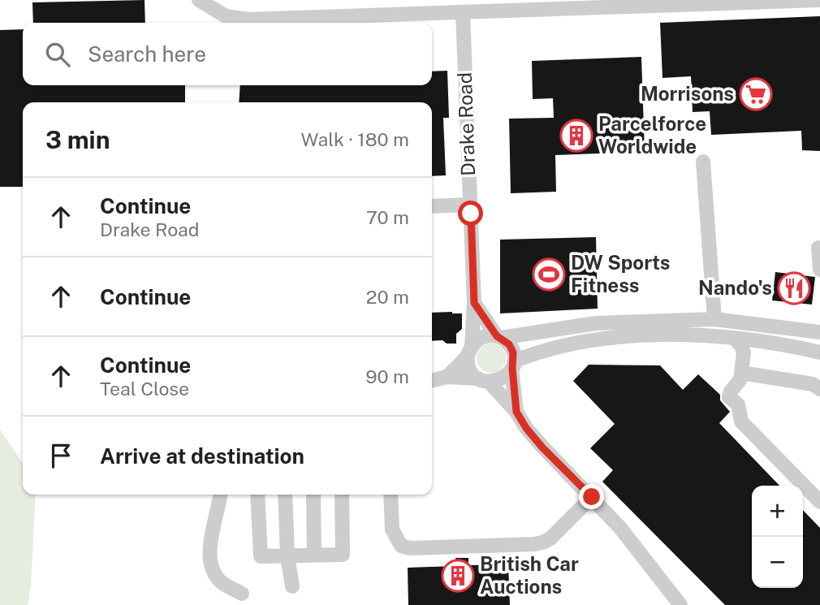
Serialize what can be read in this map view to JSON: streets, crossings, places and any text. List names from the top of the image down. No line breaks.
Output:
{"streets":{"street":["Drake Road"]},"places":{"supermarket":["Morrisons"],"building":["Parcelforce Worldwide","British Car Auctions"],"sports":["DW Sports Fitness"],"restaurant":["Nando's"]},"page":{"search":"Search here","heading":["3 min","Walk · 180 m"],"list":[["Continue","Drake Road","70 m"],["Continue","20 m"],["Continue","Teal Close","90 m"],"Arrive at destination"],"map_buttons":["+","−"]}}
